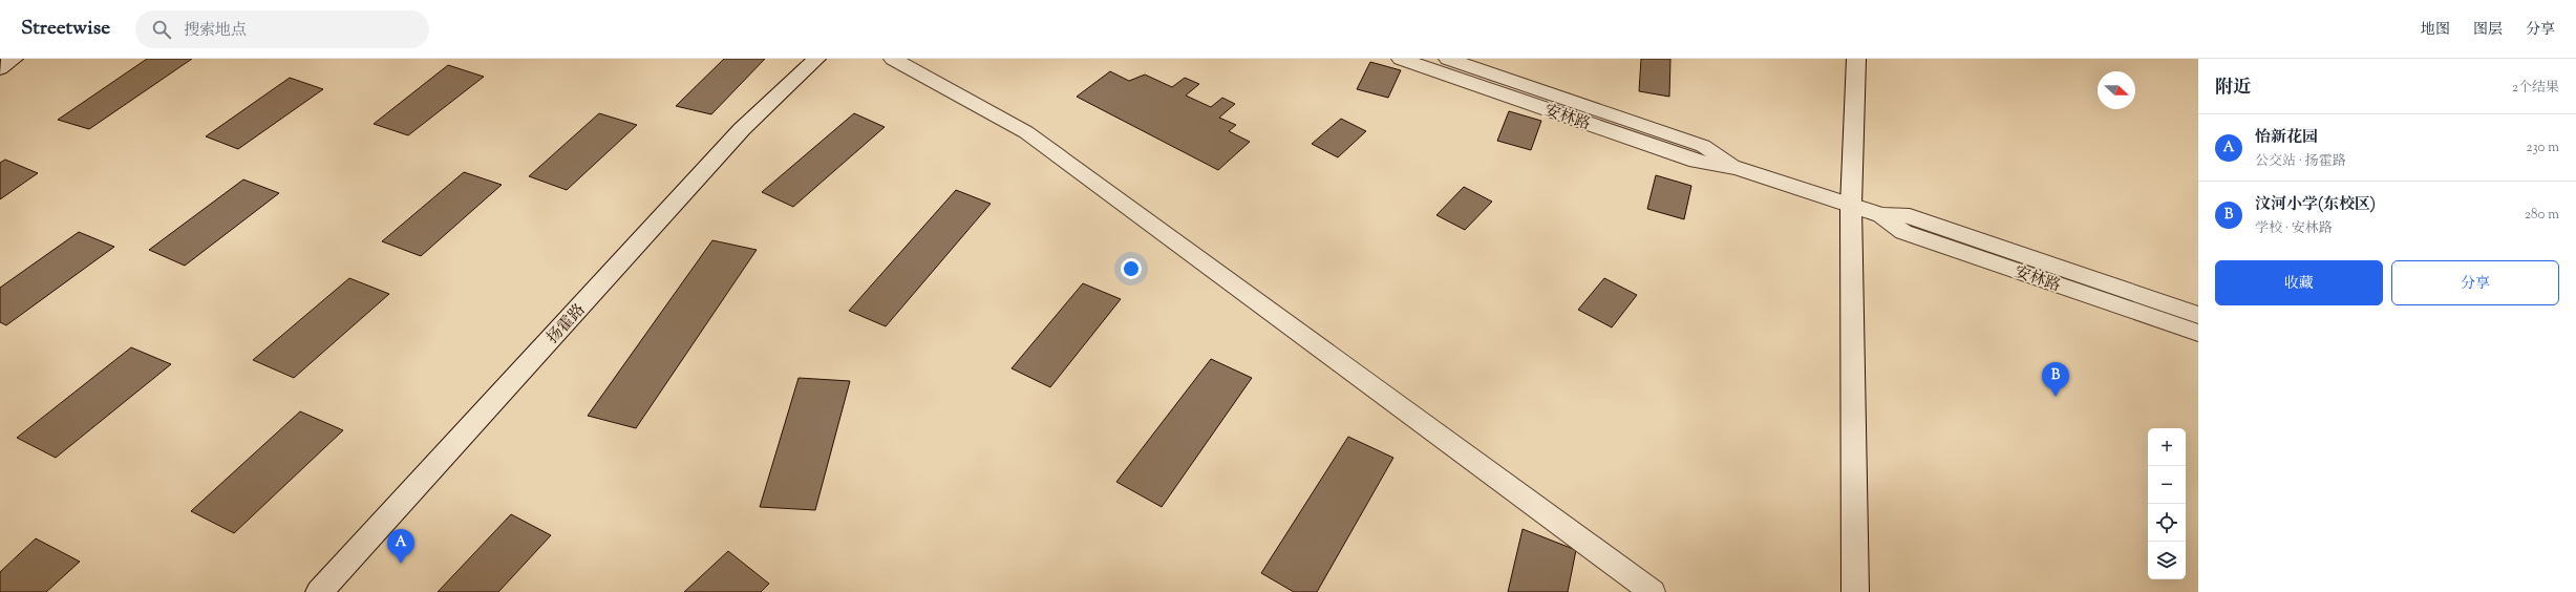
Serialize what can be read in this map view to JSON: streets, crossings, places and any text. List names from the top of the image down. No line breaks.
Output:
{"streets":{"street":["安林路","扬霍路"]},"north":"right","page":{"header":"Streetwise","search":"搜索地点","nav":["地图","图层","分享"],"heading":["附近","2个结果"],"list":[{"mark":"A","name":"怡新花园","note":"公交站 · 扬霍路","value":"230 m"},{"mark":"B","name":"汶河小学(东校区)","note":"学校 · 安林路","value":"280 m"}],"buttons":["收藏","分享"],"pins":["B","A"],"map_buttons":["+","−"]}}
